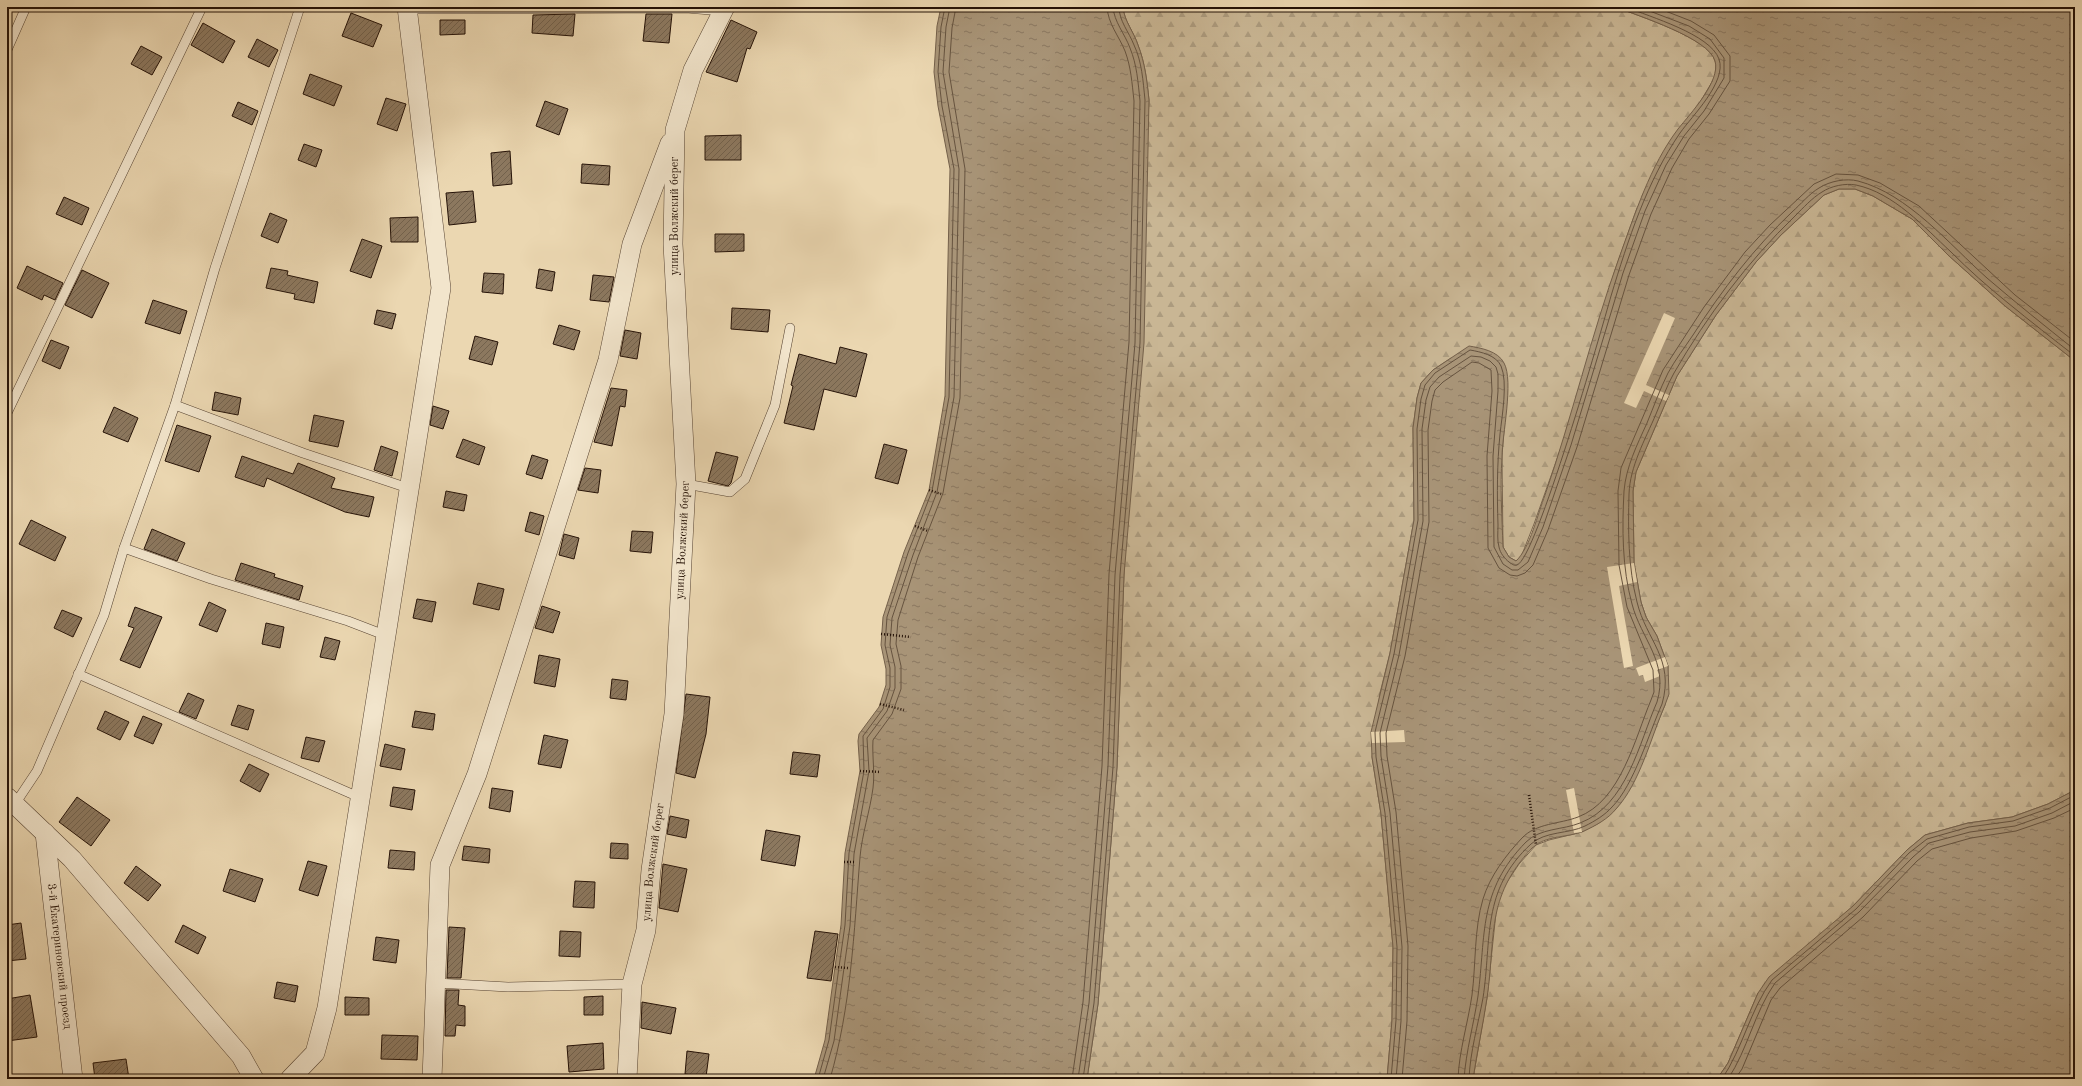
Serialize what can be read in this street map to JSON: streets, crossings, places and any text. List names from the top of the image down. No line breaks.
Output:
{"streets":{"street":["улица Волжский берег","3-й Екатериновский проезд"]}}
